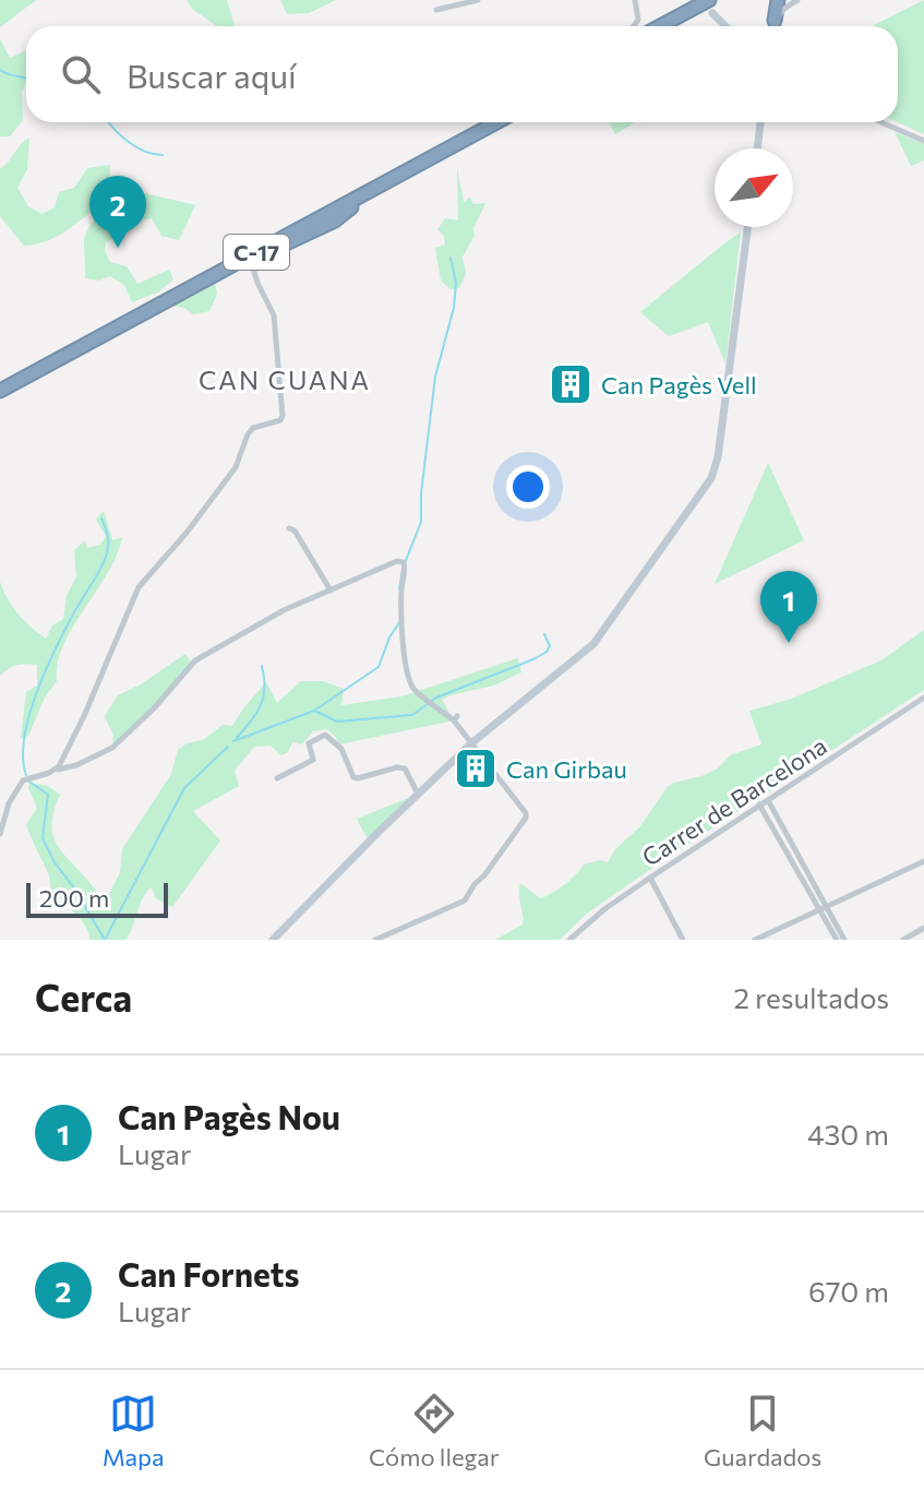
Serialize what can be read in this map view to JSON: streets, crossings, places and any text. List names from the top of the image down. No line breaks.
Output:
{"streets":{"highway":["C-17"],"street":["Carrer de Barcelona"]},"districts":["CAN CUANA"],"places":{"building":["Can Pagès Vell","Can Girbau"]},"scale_bar":"200 m","north":"top right","page":{"search":"Buscar aquí","pins":["2","1"],"scale":"200 m","heading":["Cerca","2 resultados"],"list":[{"mark":"1","name":"Can Pagès Nou","note":"Lugar","value":"430 m"},{"mark":"2","name":"Can Fornets","note":"Lugar","value":"670 m"}],"nav":["Mapa","Cómo llegar","Guardados"]}}
